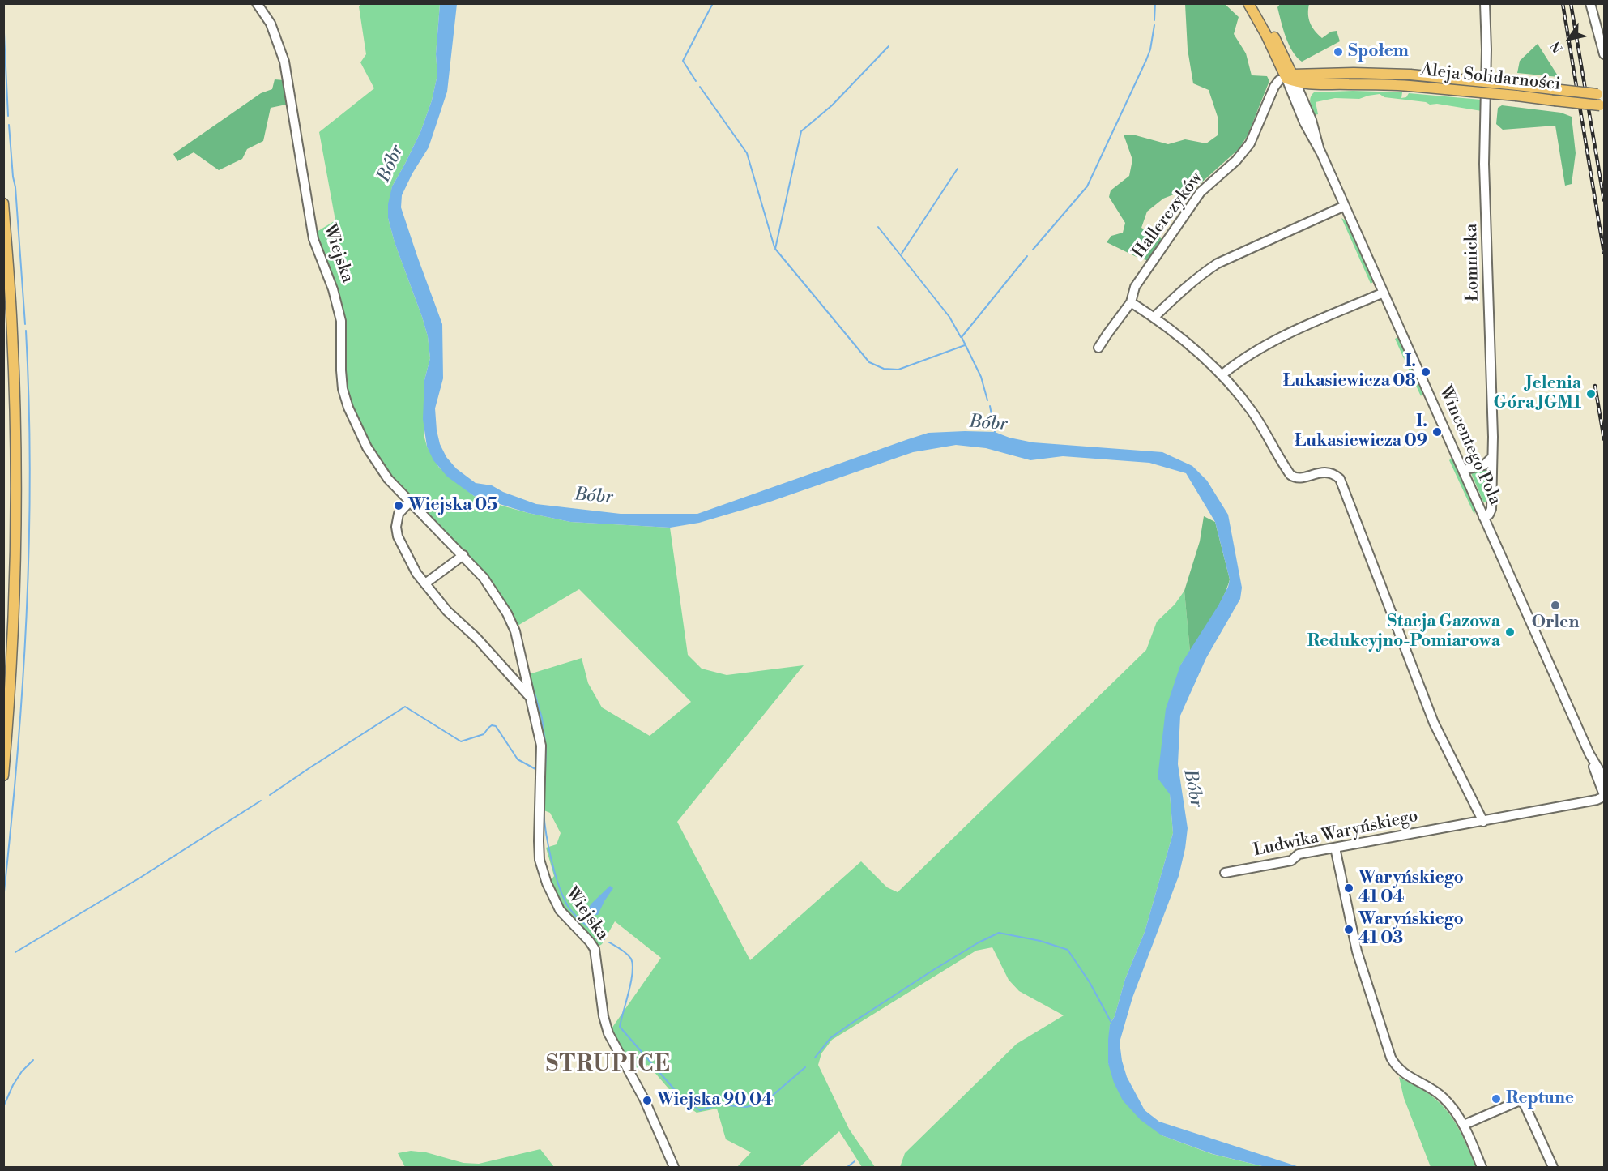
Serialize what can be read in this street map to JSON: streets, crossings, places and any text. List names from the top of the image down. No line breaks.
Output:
{"streets":{"main road":["Aleja Solidarności","Wincentego Pola"],"street":["Hallerczyków","Wiejska","Łomnicka","Ludwika Waryńskiego"]},"crossings":[["Aleja Solidarności","Hallerczyków"],["Aleja Solidarności","Wincentego Pola"],["Hallerczyków","Wincentego Pola"],["Łomnicka","Wincentego Pola"],["Wincentego Pola","Ludwika Waryńskiego"]],"districts":["STRUPICE"],"water":["Bóbr"],"places":["Społem","I. Łukasiewicza 08","Jelenia Góra JGM1","I. Łukasiewicza 09","Wiejska 05","Orlen","Stacja Gazowa Redukcyjno-Pomiarowa","Waryńskiego 41 04","Waryńskiego 41 03","Reptune","Wiejska 90 04"],"north":"bottom left"}
